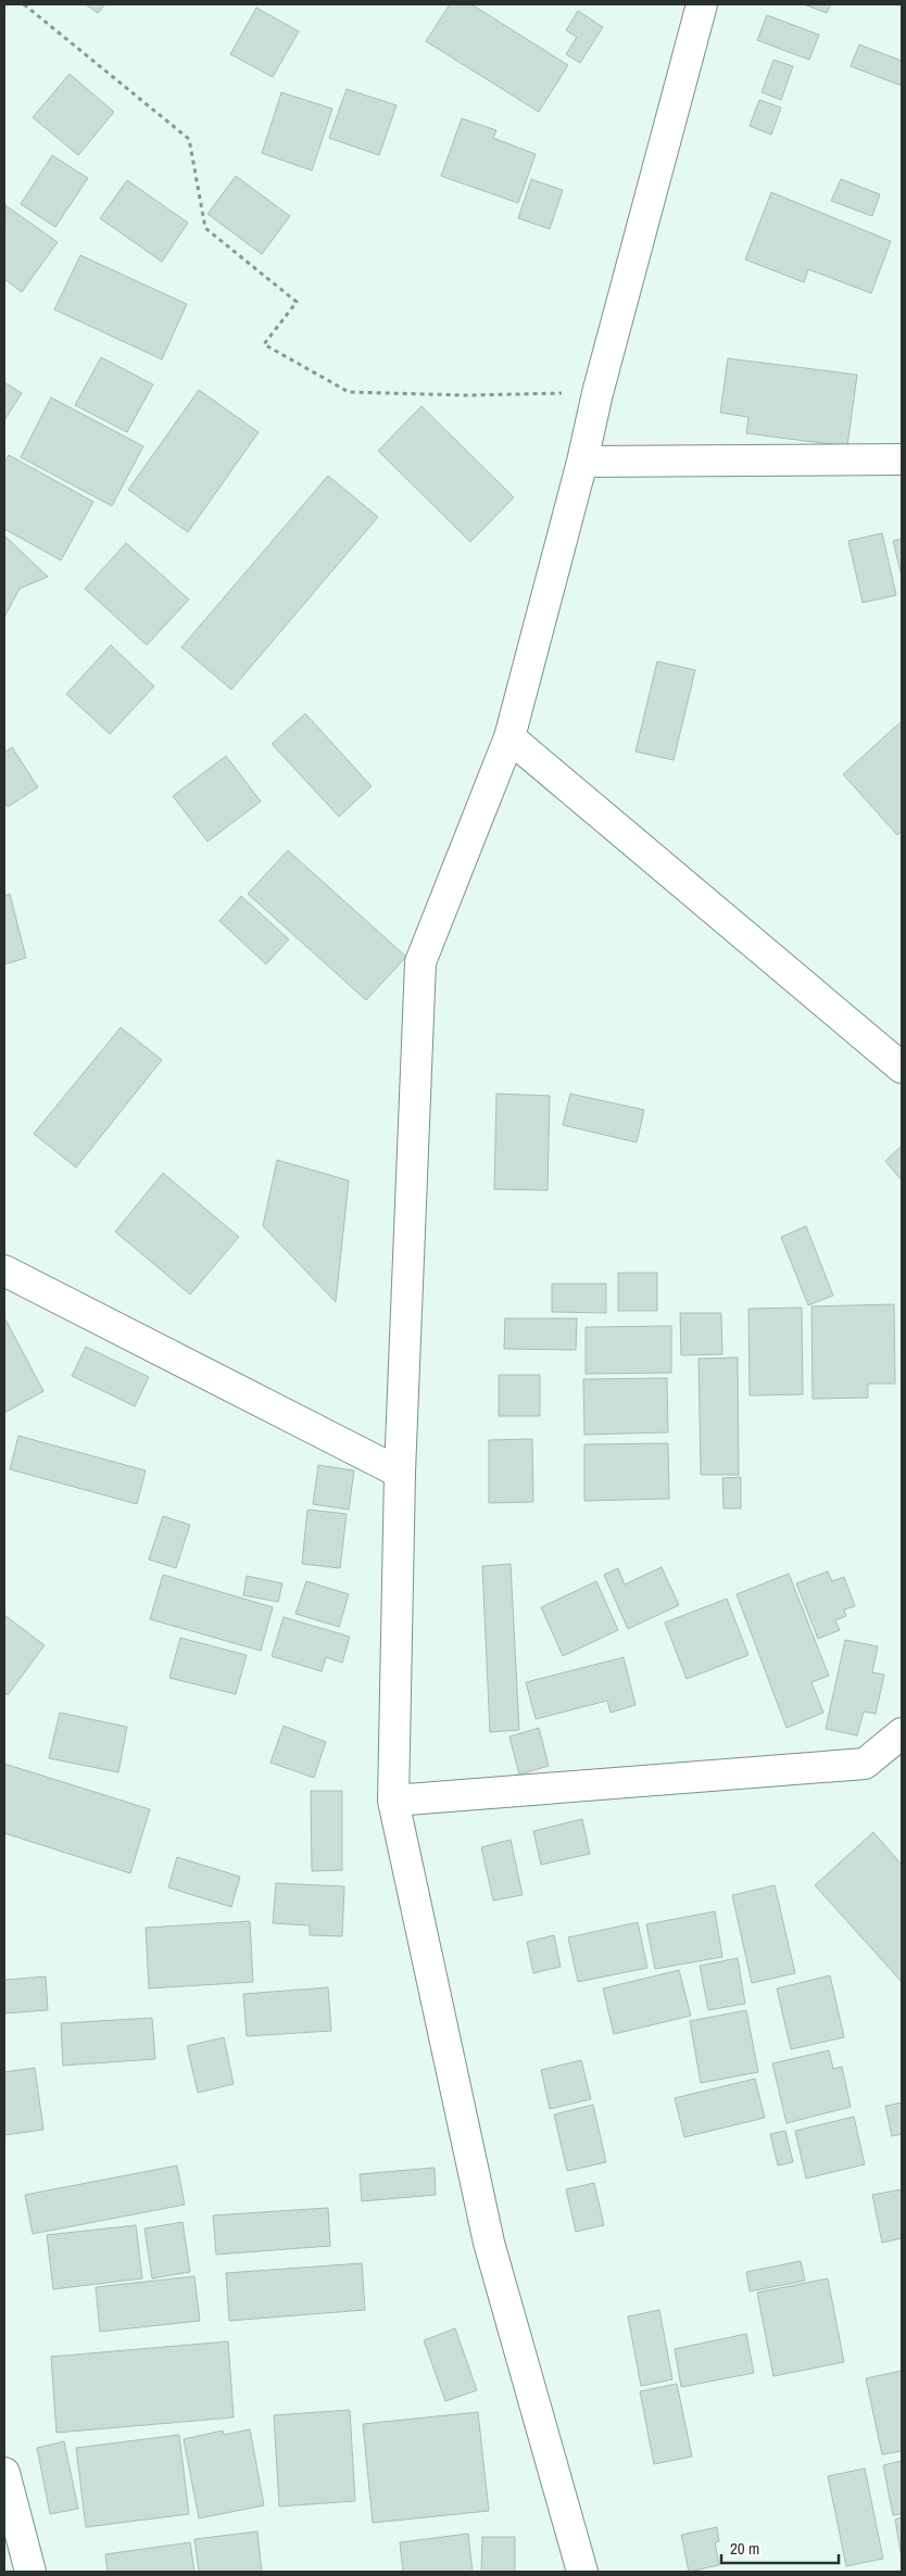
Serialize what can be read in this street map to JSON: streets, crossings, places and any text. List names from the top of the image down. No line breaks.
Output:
{"scale_bar":"20 m"}
